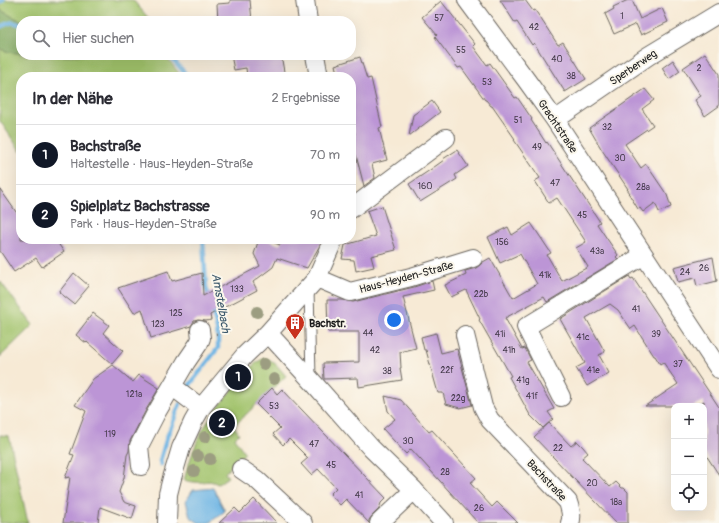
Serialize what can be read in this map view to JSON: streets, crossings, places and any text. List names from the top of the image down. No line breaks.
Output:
{"streets":{"street":["Sperberweg","Grachtstraße","Haus-Heyden-Straße","Bachstraße"]},"crossings":[["Sperberweg","Grachtstraße"]],"water":["Amstelbach"],"places":{"building":["Bachstr."]},"house_numbers":["1","57","42","55","40","2","38","53","51","32","49","30","47","160","28a","45","156","43a","26","24","41k","133","22b","41","125","123","44","41i","39","41c","42","41h","37","22f","41e","38","41g","121a","41f","22g","53","119","30","47","22","45","28","20","41","18a","26"],"page":{"search":"Hier suchen","heading":["In der Nähe","2 Ergebnisse"],"list":[{"mark":"1","name":"Bachstraße","note":"Haltestelle · Haus-Heyden-Straße","value":"70 m"},{"mark":"2","name":"Spielplatz Bachstrasse","note":"Park · Haus-Heyden-Straße","value":"90 m"}],"pins":["1","2"],"map_buttons":["+","−"]}}
